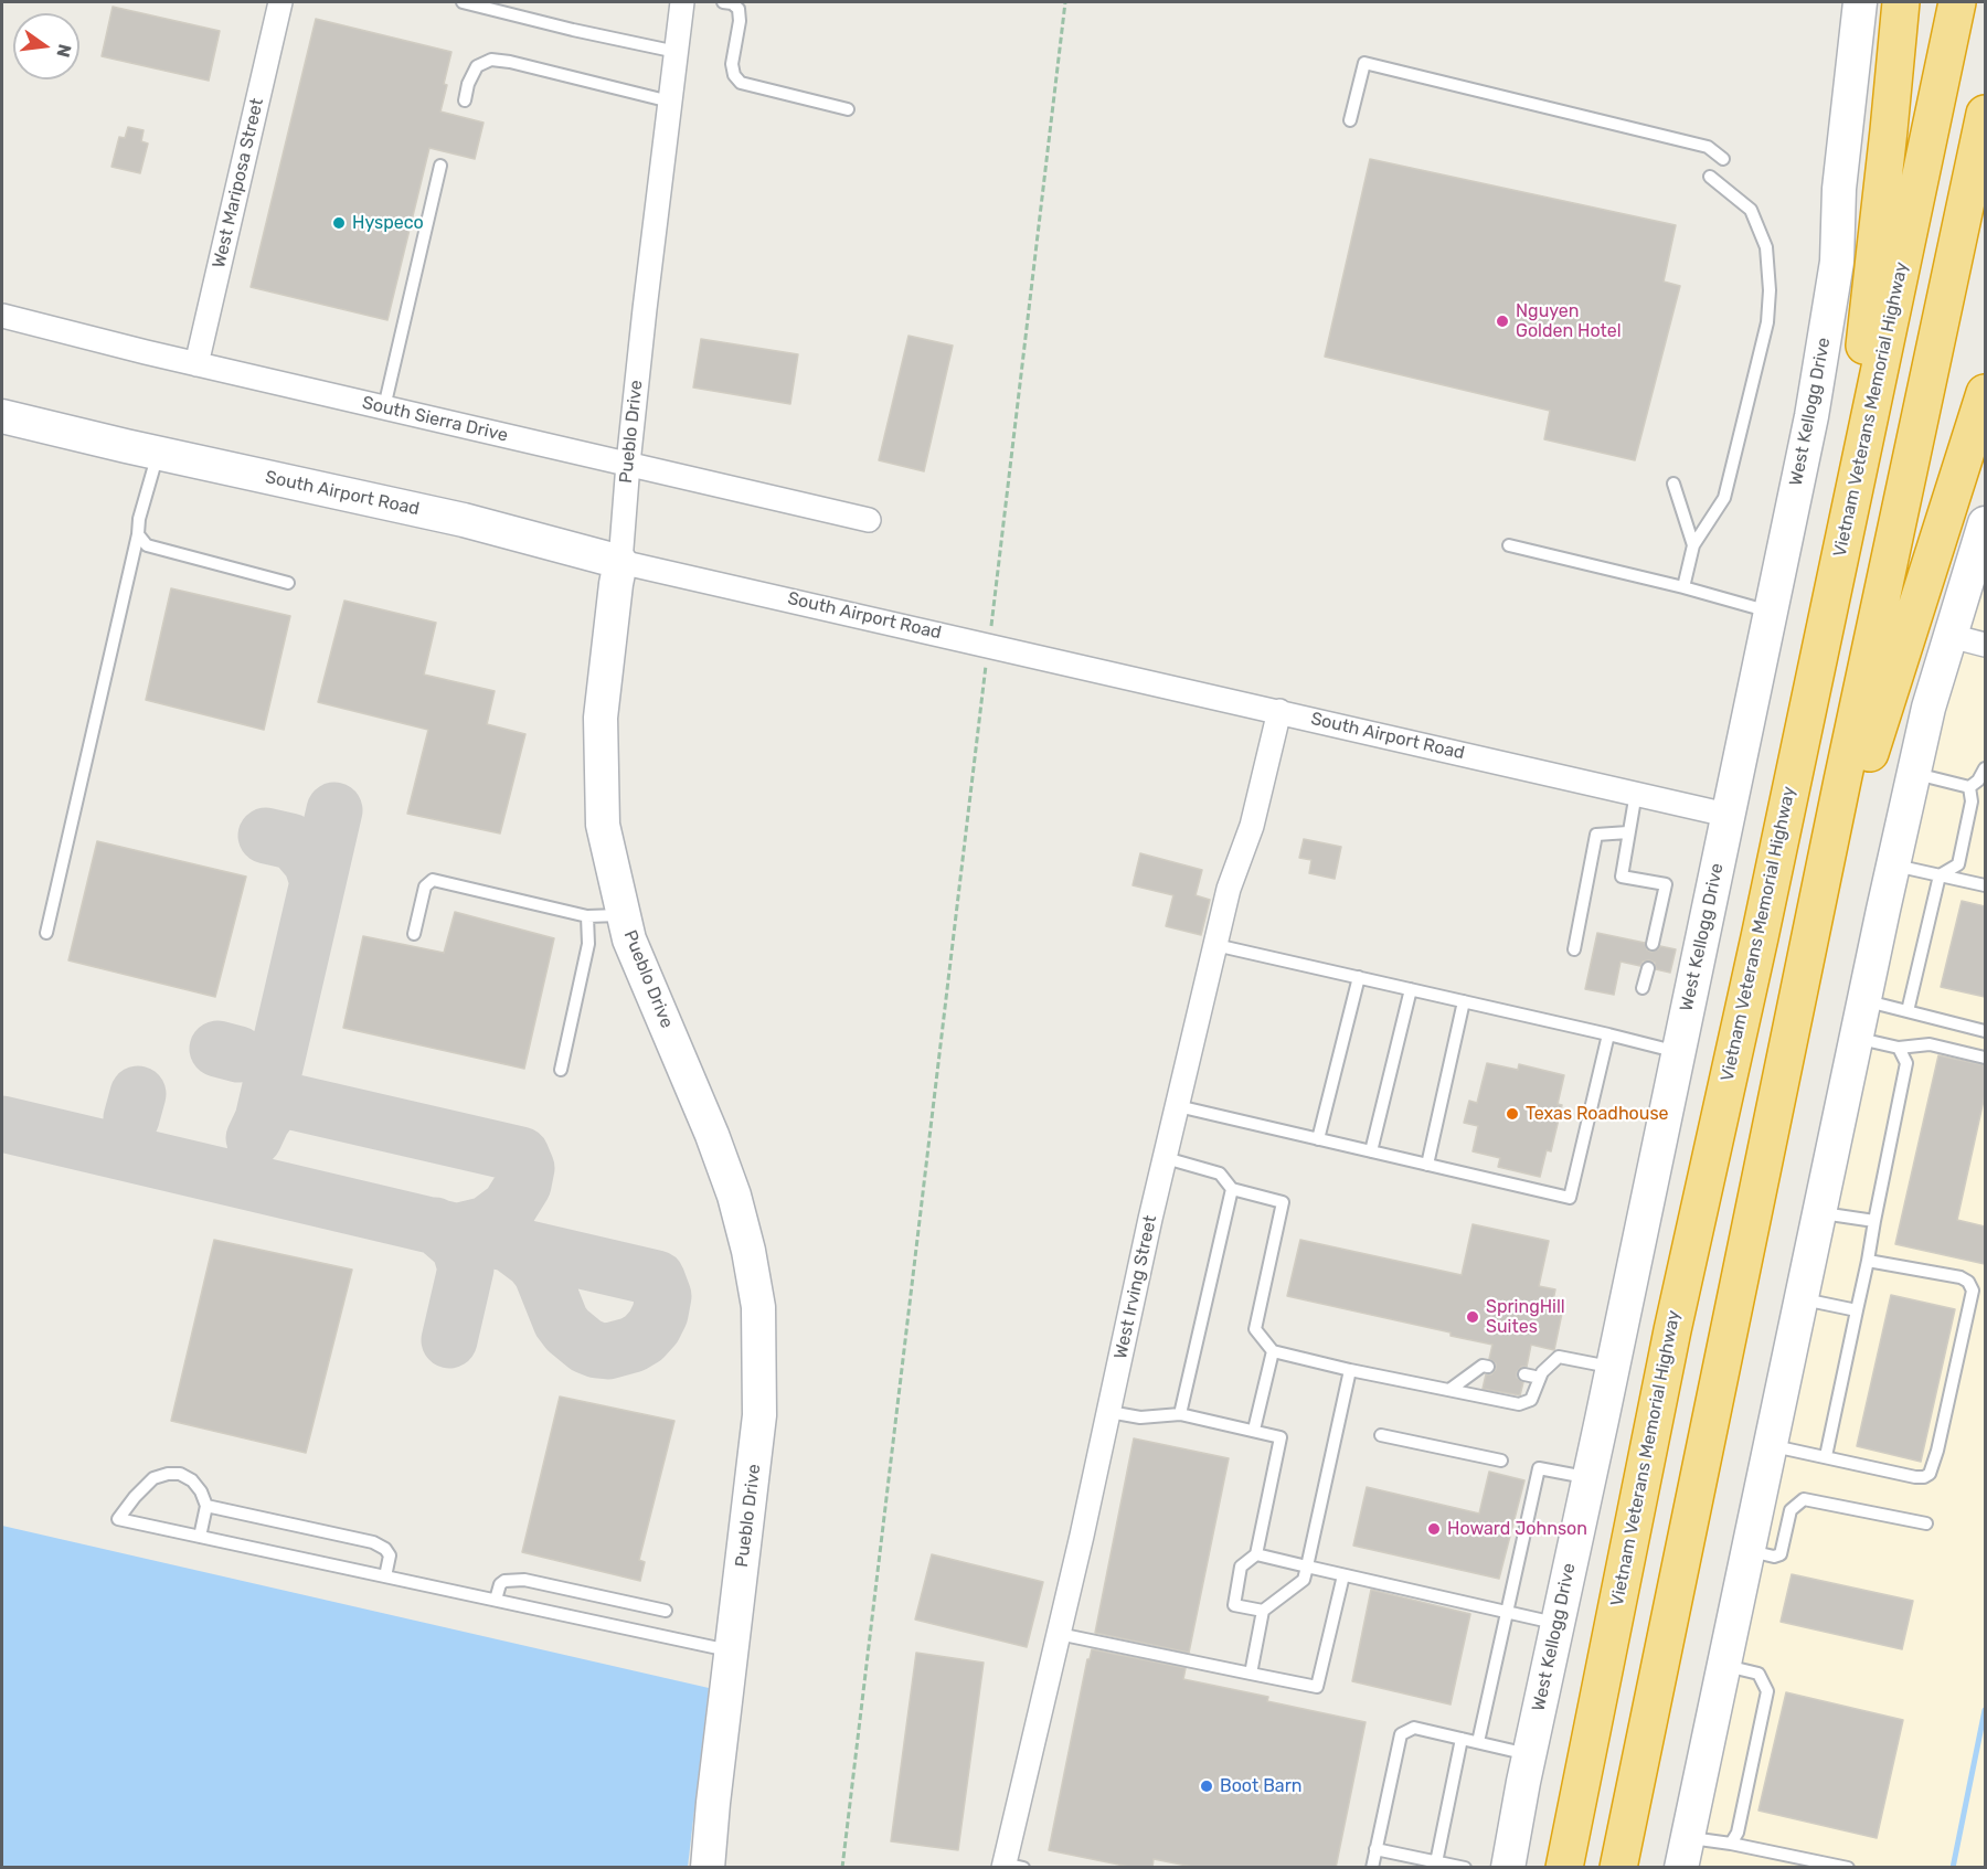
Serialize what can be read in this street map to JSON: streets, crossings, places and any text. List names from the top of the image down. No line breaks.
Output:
{"streets":{"highway":["Vietnam Veterans Memorial Highway"],"main road":["West Kellogg Drive","Pueblo Drive","South Airport Road"],"street":["West Mariposa Street","South Sierra Drive","West Irving Street"]},"crossings":[["West Mariposa Street","South Sierra Drive"],["West Kellogg Drive","South Airport Road"],["South Sierra Drive","Pueblo Drive"],["Pueblo Drive","South Airport Road"],["South Airport Road","West Irving Street"]],"places":["Hyspeco","Nguyen Golden Hotel","Texas Roadhouse","SpringHill Suites","Howard Johnson","Boot Barn"],"north":"right"}
